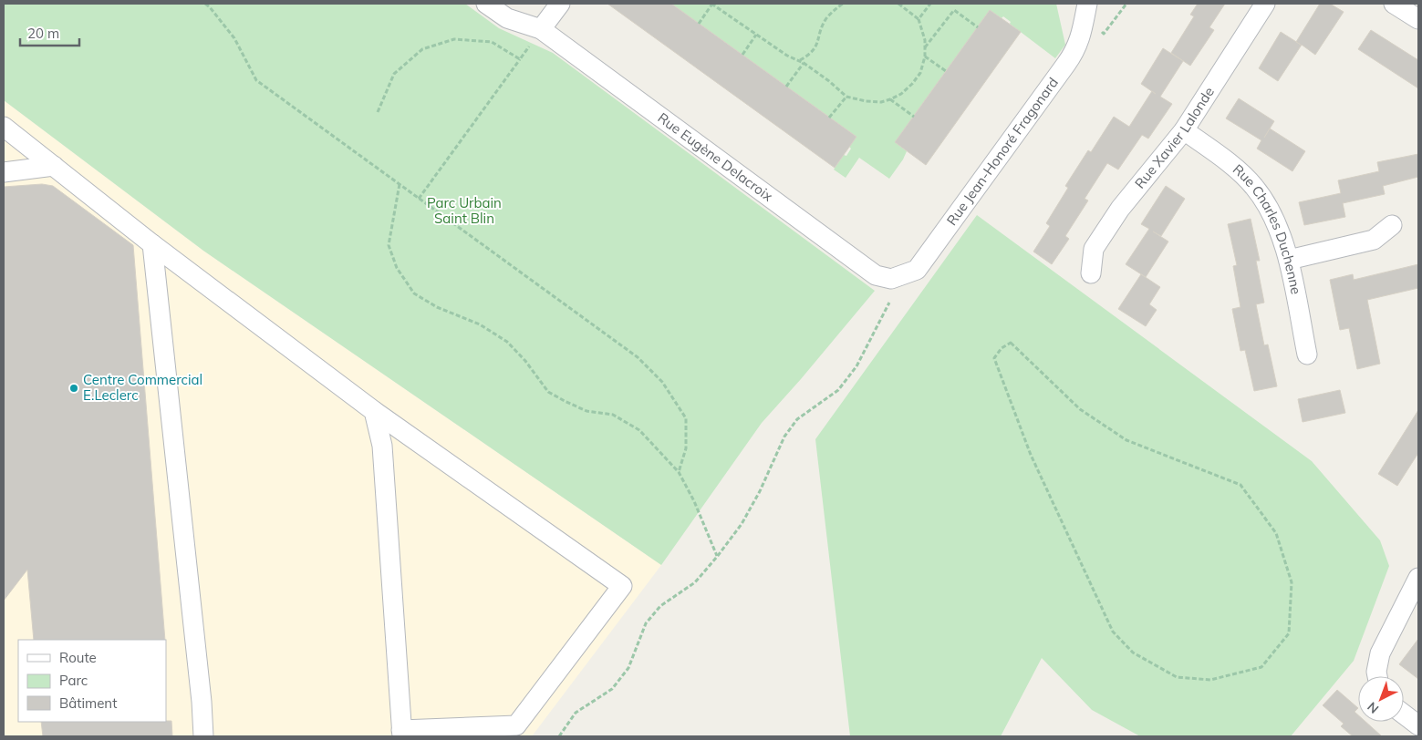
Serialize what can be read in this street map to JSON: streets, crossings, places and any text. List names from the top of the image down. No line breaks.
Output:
{"streets":{"street":["Rue Xavier Lalonde","Rue Jean-Honoré Fragonard","Rue Eugène Delacroix","Rue Charles Duchenne"]},"crossings":[["Rue Xavier Lalonde","Rue Charles Duchenne"],["Rue Jean-Honoré Fragonard","Rue Eugène Delacroix"]],"parks":["Parc Urbain Saint Blin"],"places":["Centre Commercial E.Leclerc"],"legend":["Route","Parc","Bâtiment"],"scale_bar":"20 m","north":"bottom left"}
